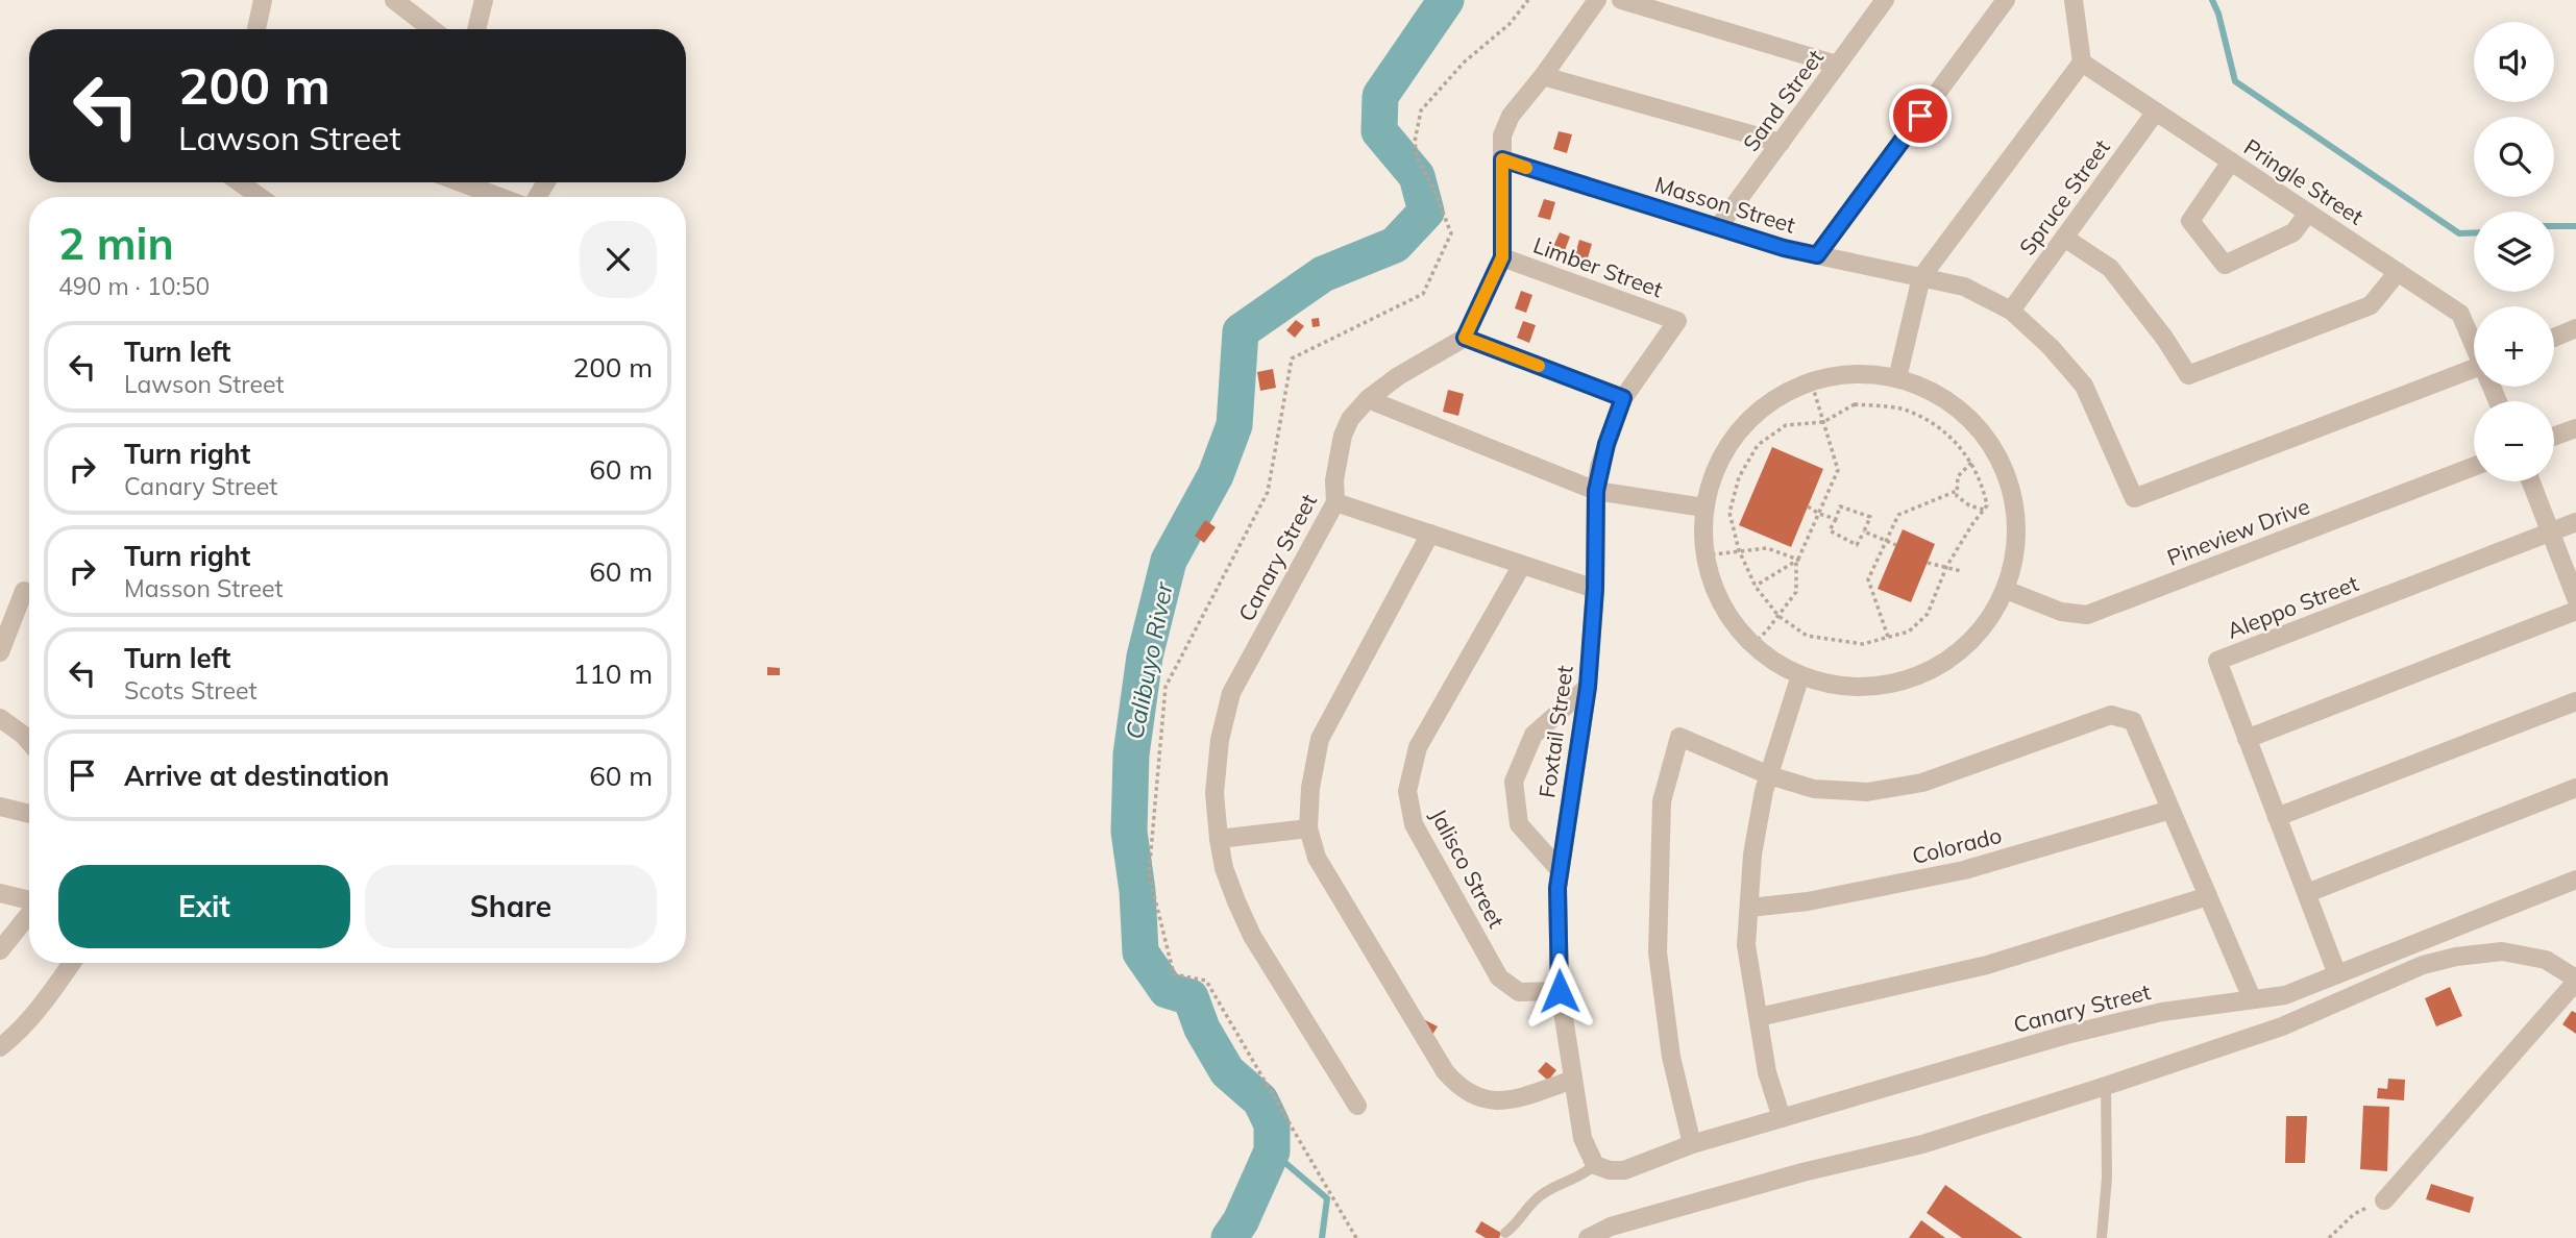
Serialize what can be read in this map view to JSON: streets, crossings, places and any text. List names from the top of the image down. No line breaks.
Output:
{"streets":{"street":["Sand Street","Pringle Street","Spruce Street","Masson Street","Limber Street","Pineview Drive","Canary Street","Aleppo Street","Foxtail Street","Colorado","Jalisco Street"]},"crossings":[["Sand Street","Masson Street"],["Pringle Street","Spruce Street"],["Spruce Street","Masson Street"],["Limber Street","Foxtail Street"],["Canary Street","Aleppo Street"],["Canary Street","Foxtail Street"],["Foxtail Street","Jalisco Street"]],"water":["Calibuyo River"],"page":{"map_buttons":["+","−"],"turn":["200 m","Lawson Street"],"heading":["2 min","490 m · 10:50"],"list":[{"name":"Turn left","note":"Lawson Street","value":"200 m"},{"name":"Turn right","note":"Canary Street","value":"60 m"},{"name":"Turn right","note":"Masson Street","value":"60 m"},{"name":"Turn left","note":"Scots Street","value":"110 m"},{"name":"Arrive at destination","value":"60 m"}],"buttons":["Exit","Share"]}}
